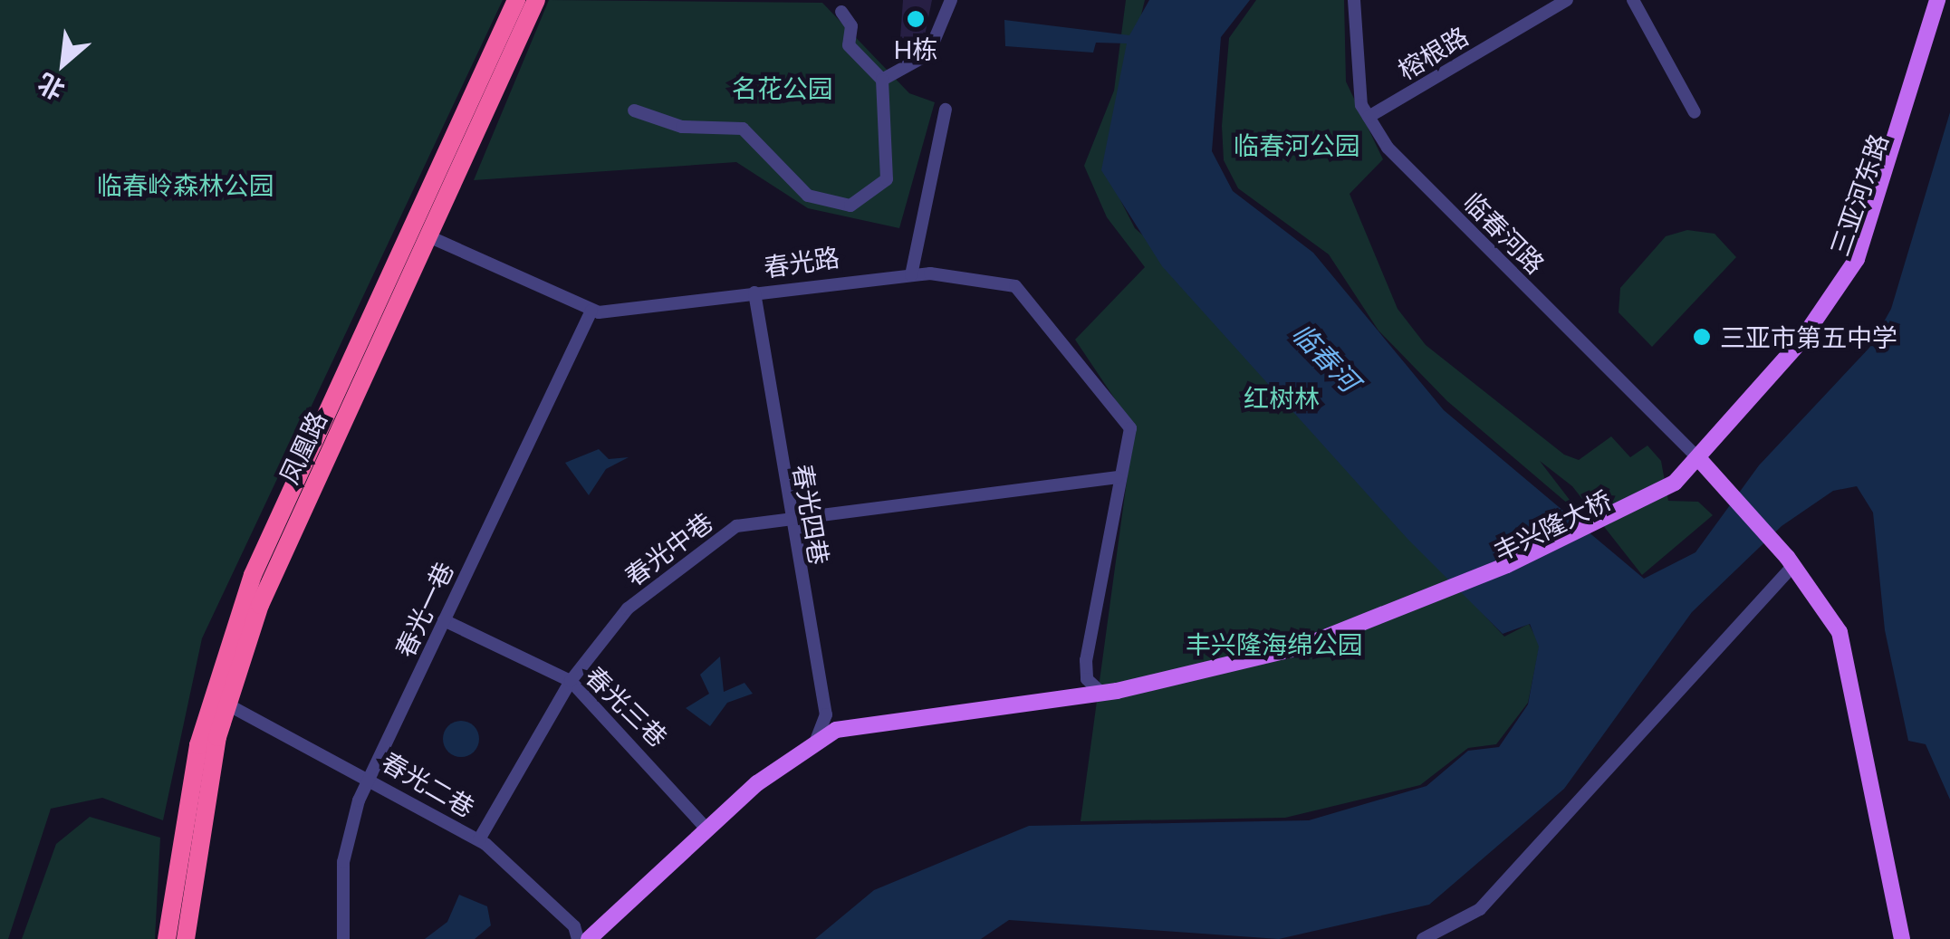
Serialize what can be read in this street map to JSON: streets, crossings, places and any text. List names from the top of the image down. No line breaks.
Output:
{"streets":{"highway":["凤凰路"],"main road":["三亚河东路","丰兴隆大桥"],"street":["榕根路","临春河路","春光路","春光四巷","春光中巷","春光一巷","春光三巷","春光二巷"]},"crossings":[["榕根路","临春河路"],["三亚河东路","临春河路"],["三亚河东路","丰兴隆大桥"],["春光路","春光四巷"],["春光路","春光中巷"],["春光路","春光一巷"],["凤凰路","春光二巷"],["春光四巷","春光中巷"],["春光中巷","春光三巷"],["春光中巷","春光二巷"],["春光一巷","春光三巷"],["春光一巷","春光二巷"]],"water":["临春河"],"parks":["名花公园","临春河公园","临春岭森林公园","红树林","丰兴隆海绵公园"],"places":["H栋","三亚市第五中学"],"north":"bottom left"}
